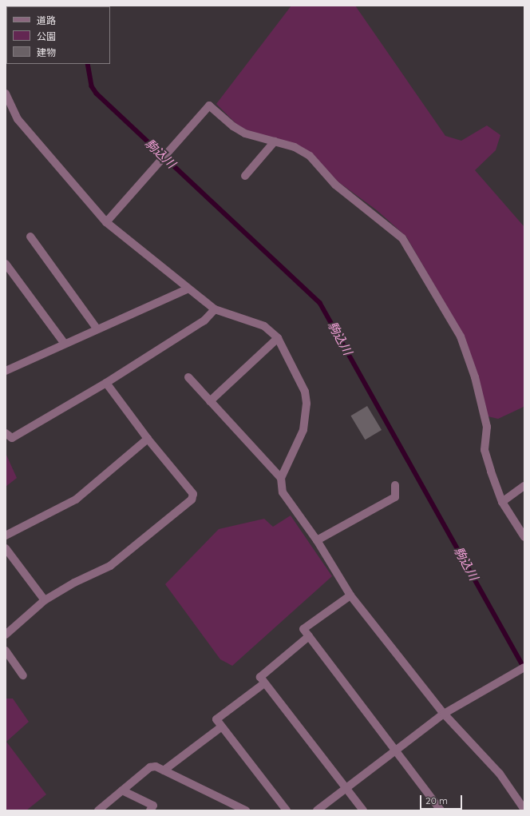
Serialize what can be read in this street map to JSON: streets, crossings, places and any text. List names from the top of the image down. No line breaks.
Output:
{"water":["駒込川"],"legend":["道路","公園","建物"],"scale_bar":"20 m"}
